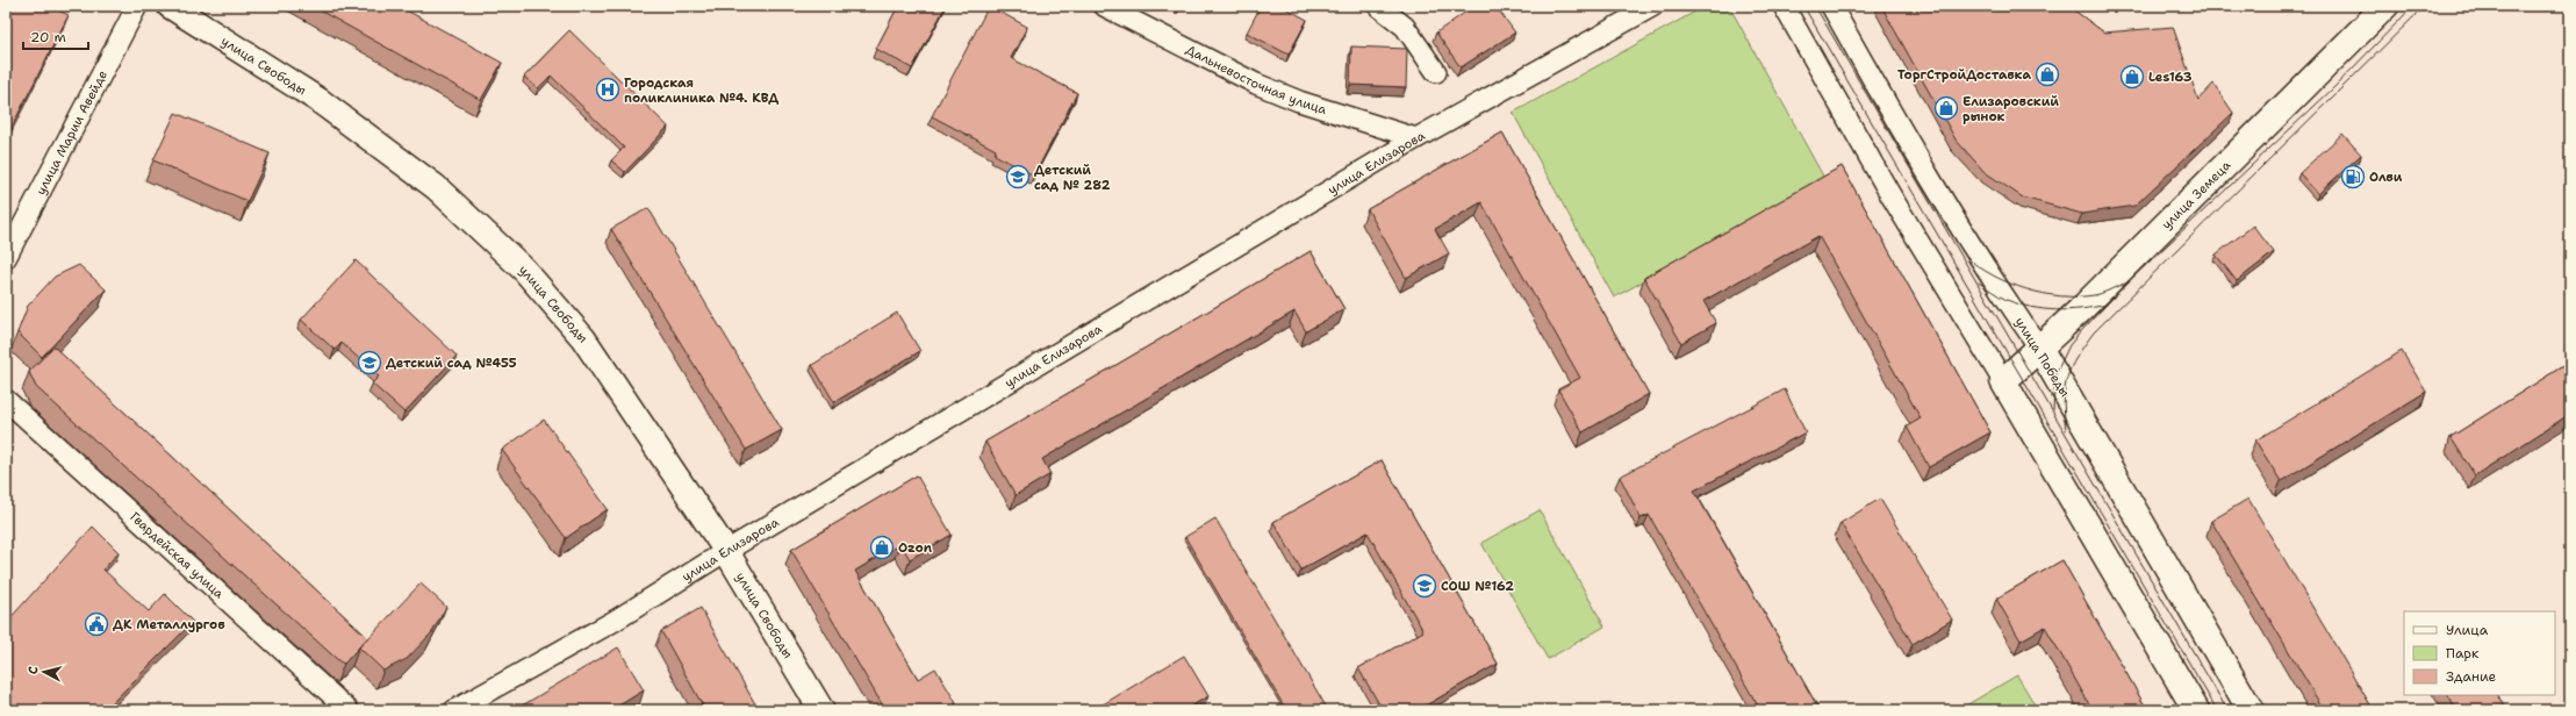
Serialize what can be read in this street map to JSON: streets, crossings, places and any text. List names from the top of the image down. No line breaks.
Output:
{"streets":{"main road":["улица Земеца","улица Победы"],"street":["улица Свободы","Дальневосточная улица","улица Марии Авейде","улица Елизарова","Гвардейская улица"]},"crossings":[["улица Свободы","улица Елизарова"],["Дальневосточная улица","улица Елизарова"],["улица Земеца","улица Победы"]],"places":{"shop":["ТоргСтройДоставка","Les163","Елизаровский рынок","Ozon"],"hospital":["Городская поликлиника №4. КВД"],"school or university":["Детский сад № 282","Детский сад №455","СОШ №162"],"fuel station":["Олви"],"public building":["ДК Металлургов"]},"legend":["Улица","Парк","Здание"],"scale_bar":"20 m","north":"left"}
